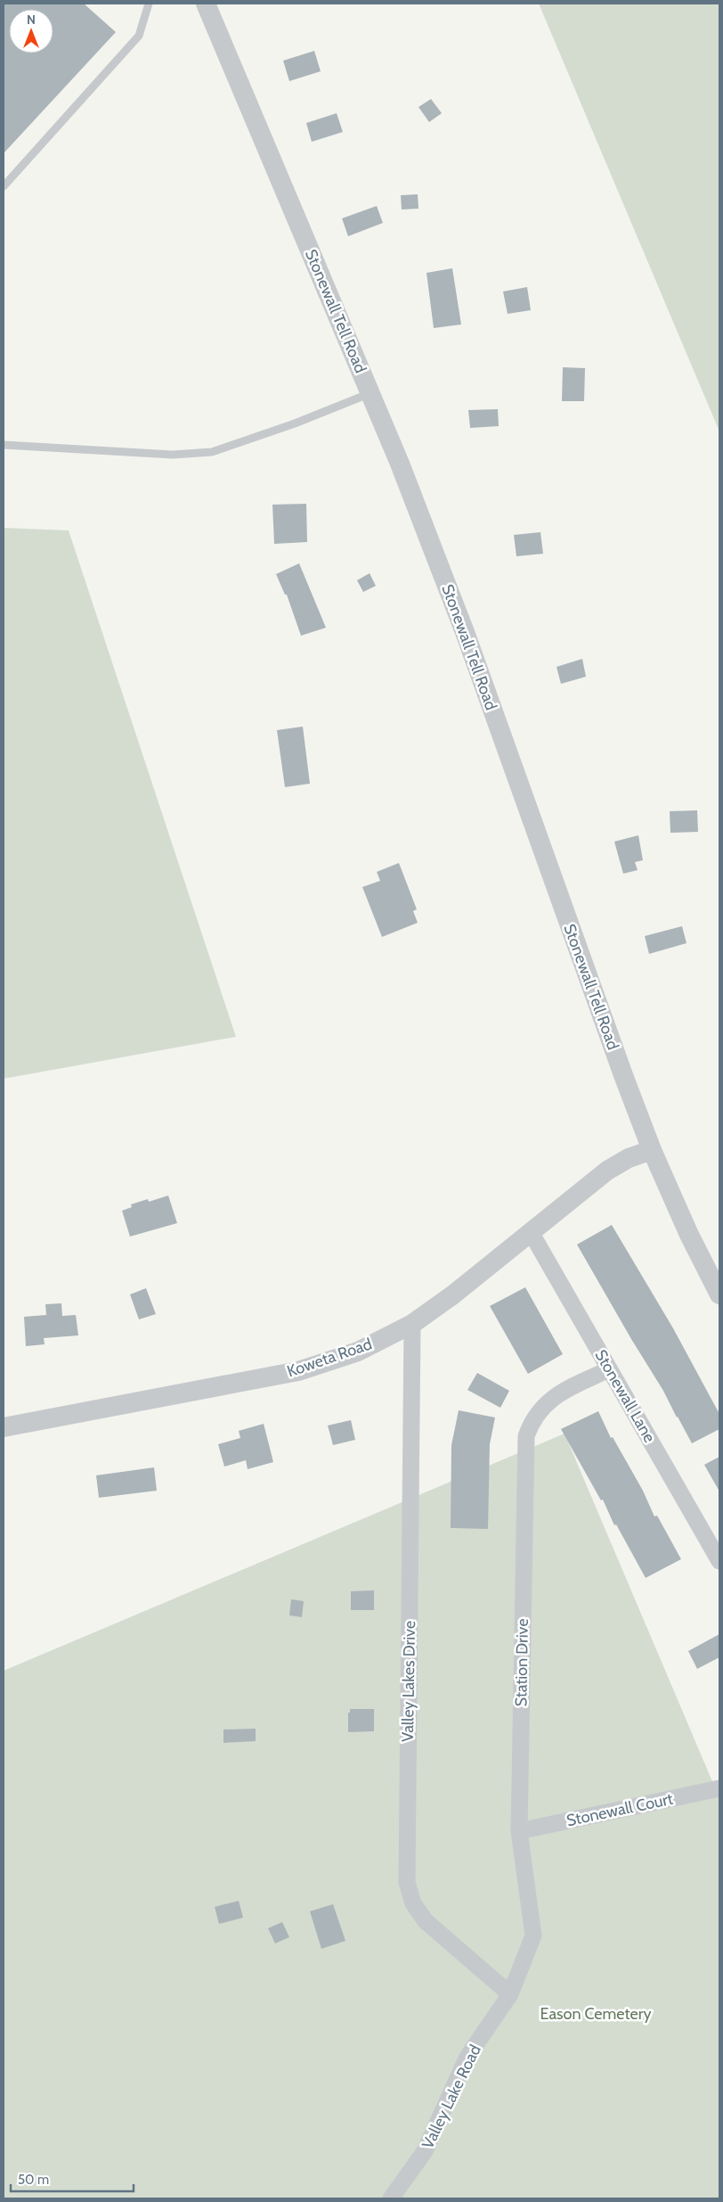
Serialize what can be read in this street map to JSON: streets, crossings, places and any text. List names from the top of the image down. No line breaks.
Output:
{"streets":{"street":["Stonewall Tell Road","Koweta Road","Stonewall Lane","Station Drive","Valley Lakes Drive","Stonewall Court","Valley Lake Road"]},"crossings":[["Stonewall Tell Road","Koweta Road"],["Koweta Road","Stonewall Lane"],["Koweta Road","Valley Lakes Drive"],["Stonewall Lane","Station Drive"],["Station Drive","Valley Lakes Drive"],["Station Drive","Stonewall Court"],["Station Drive","Valley Lake Road"],["Valley Lakes Drive","Valley Lake Road"]],"parks":["Eason Cemetery"],"scale_bar":"50 m","north":"top"}
